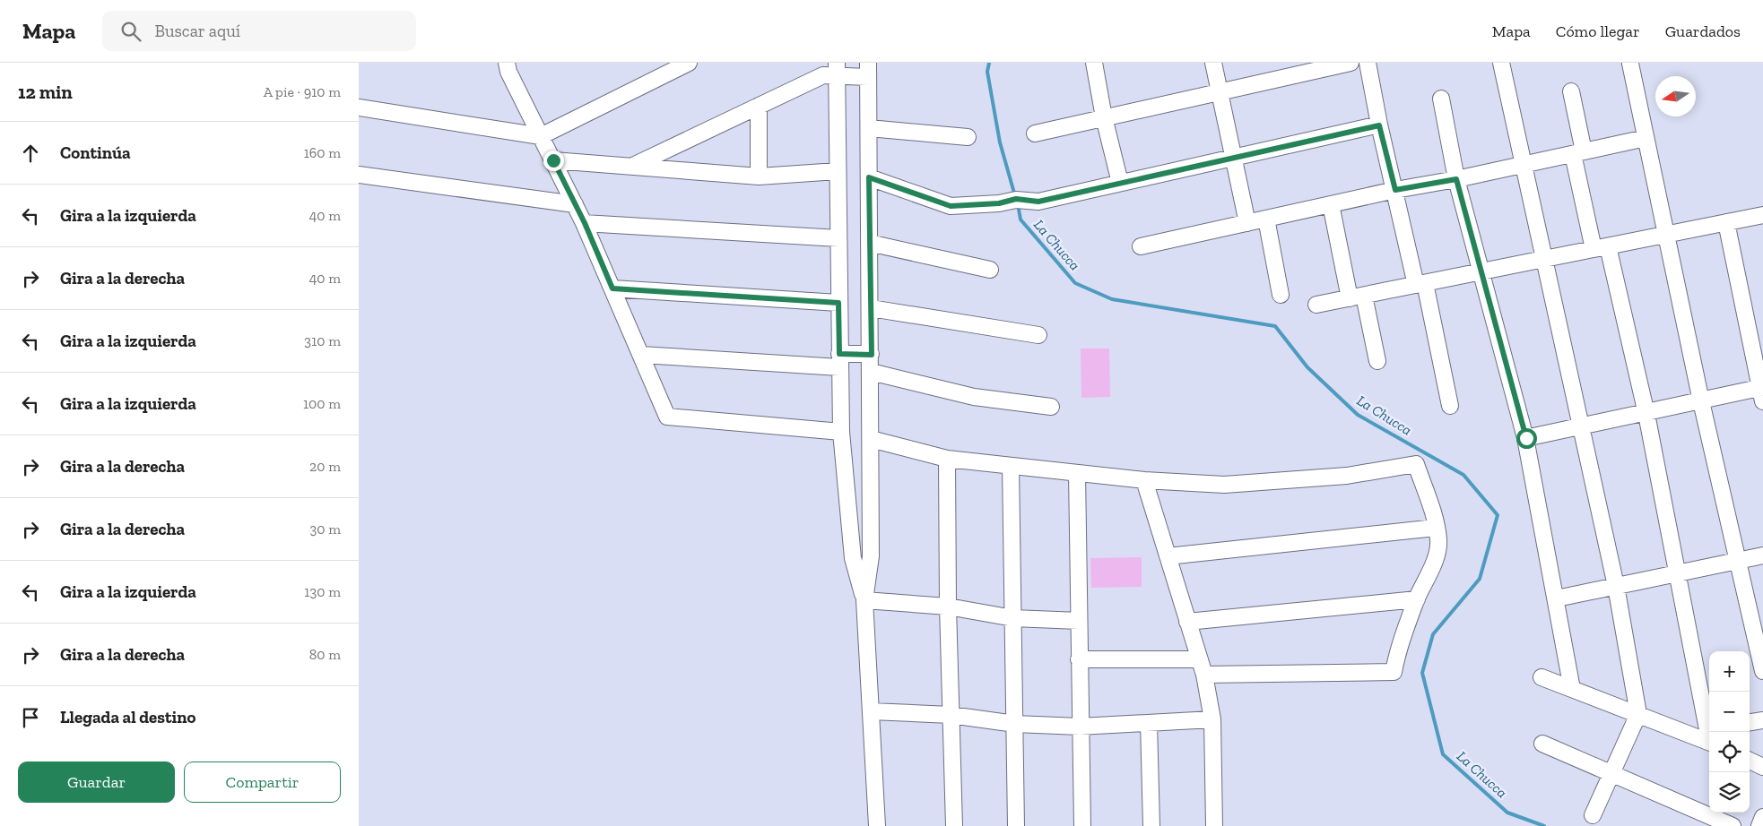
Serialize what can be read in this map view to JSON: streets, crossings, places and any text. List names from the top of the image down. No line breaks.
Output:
{"water":["La Chucca"],"north":"left","page":{"header":"Mapa","search":"Buscar aquí","nav":["Mapa","Cómo llegar","Guardados"],"heading":["12 min","A pie · 910 m"],"list":[["Continúa","160 m"],["Gira a la izquierda","40 m"],["Gira a la derecha","40 m"],["Gira a la izquierda","310 m"],["Gira a la izquierda","100 m"],["Gira a la derecha","20 m"],["Gira a la derecha","30 m"],["Gira a la izquierda","130 m"],["Gira a la derecha","80 m"],"Llegada al destino"],"map_buttons":["+","−"],"buttons":["Guardar","Compartir"]}}
